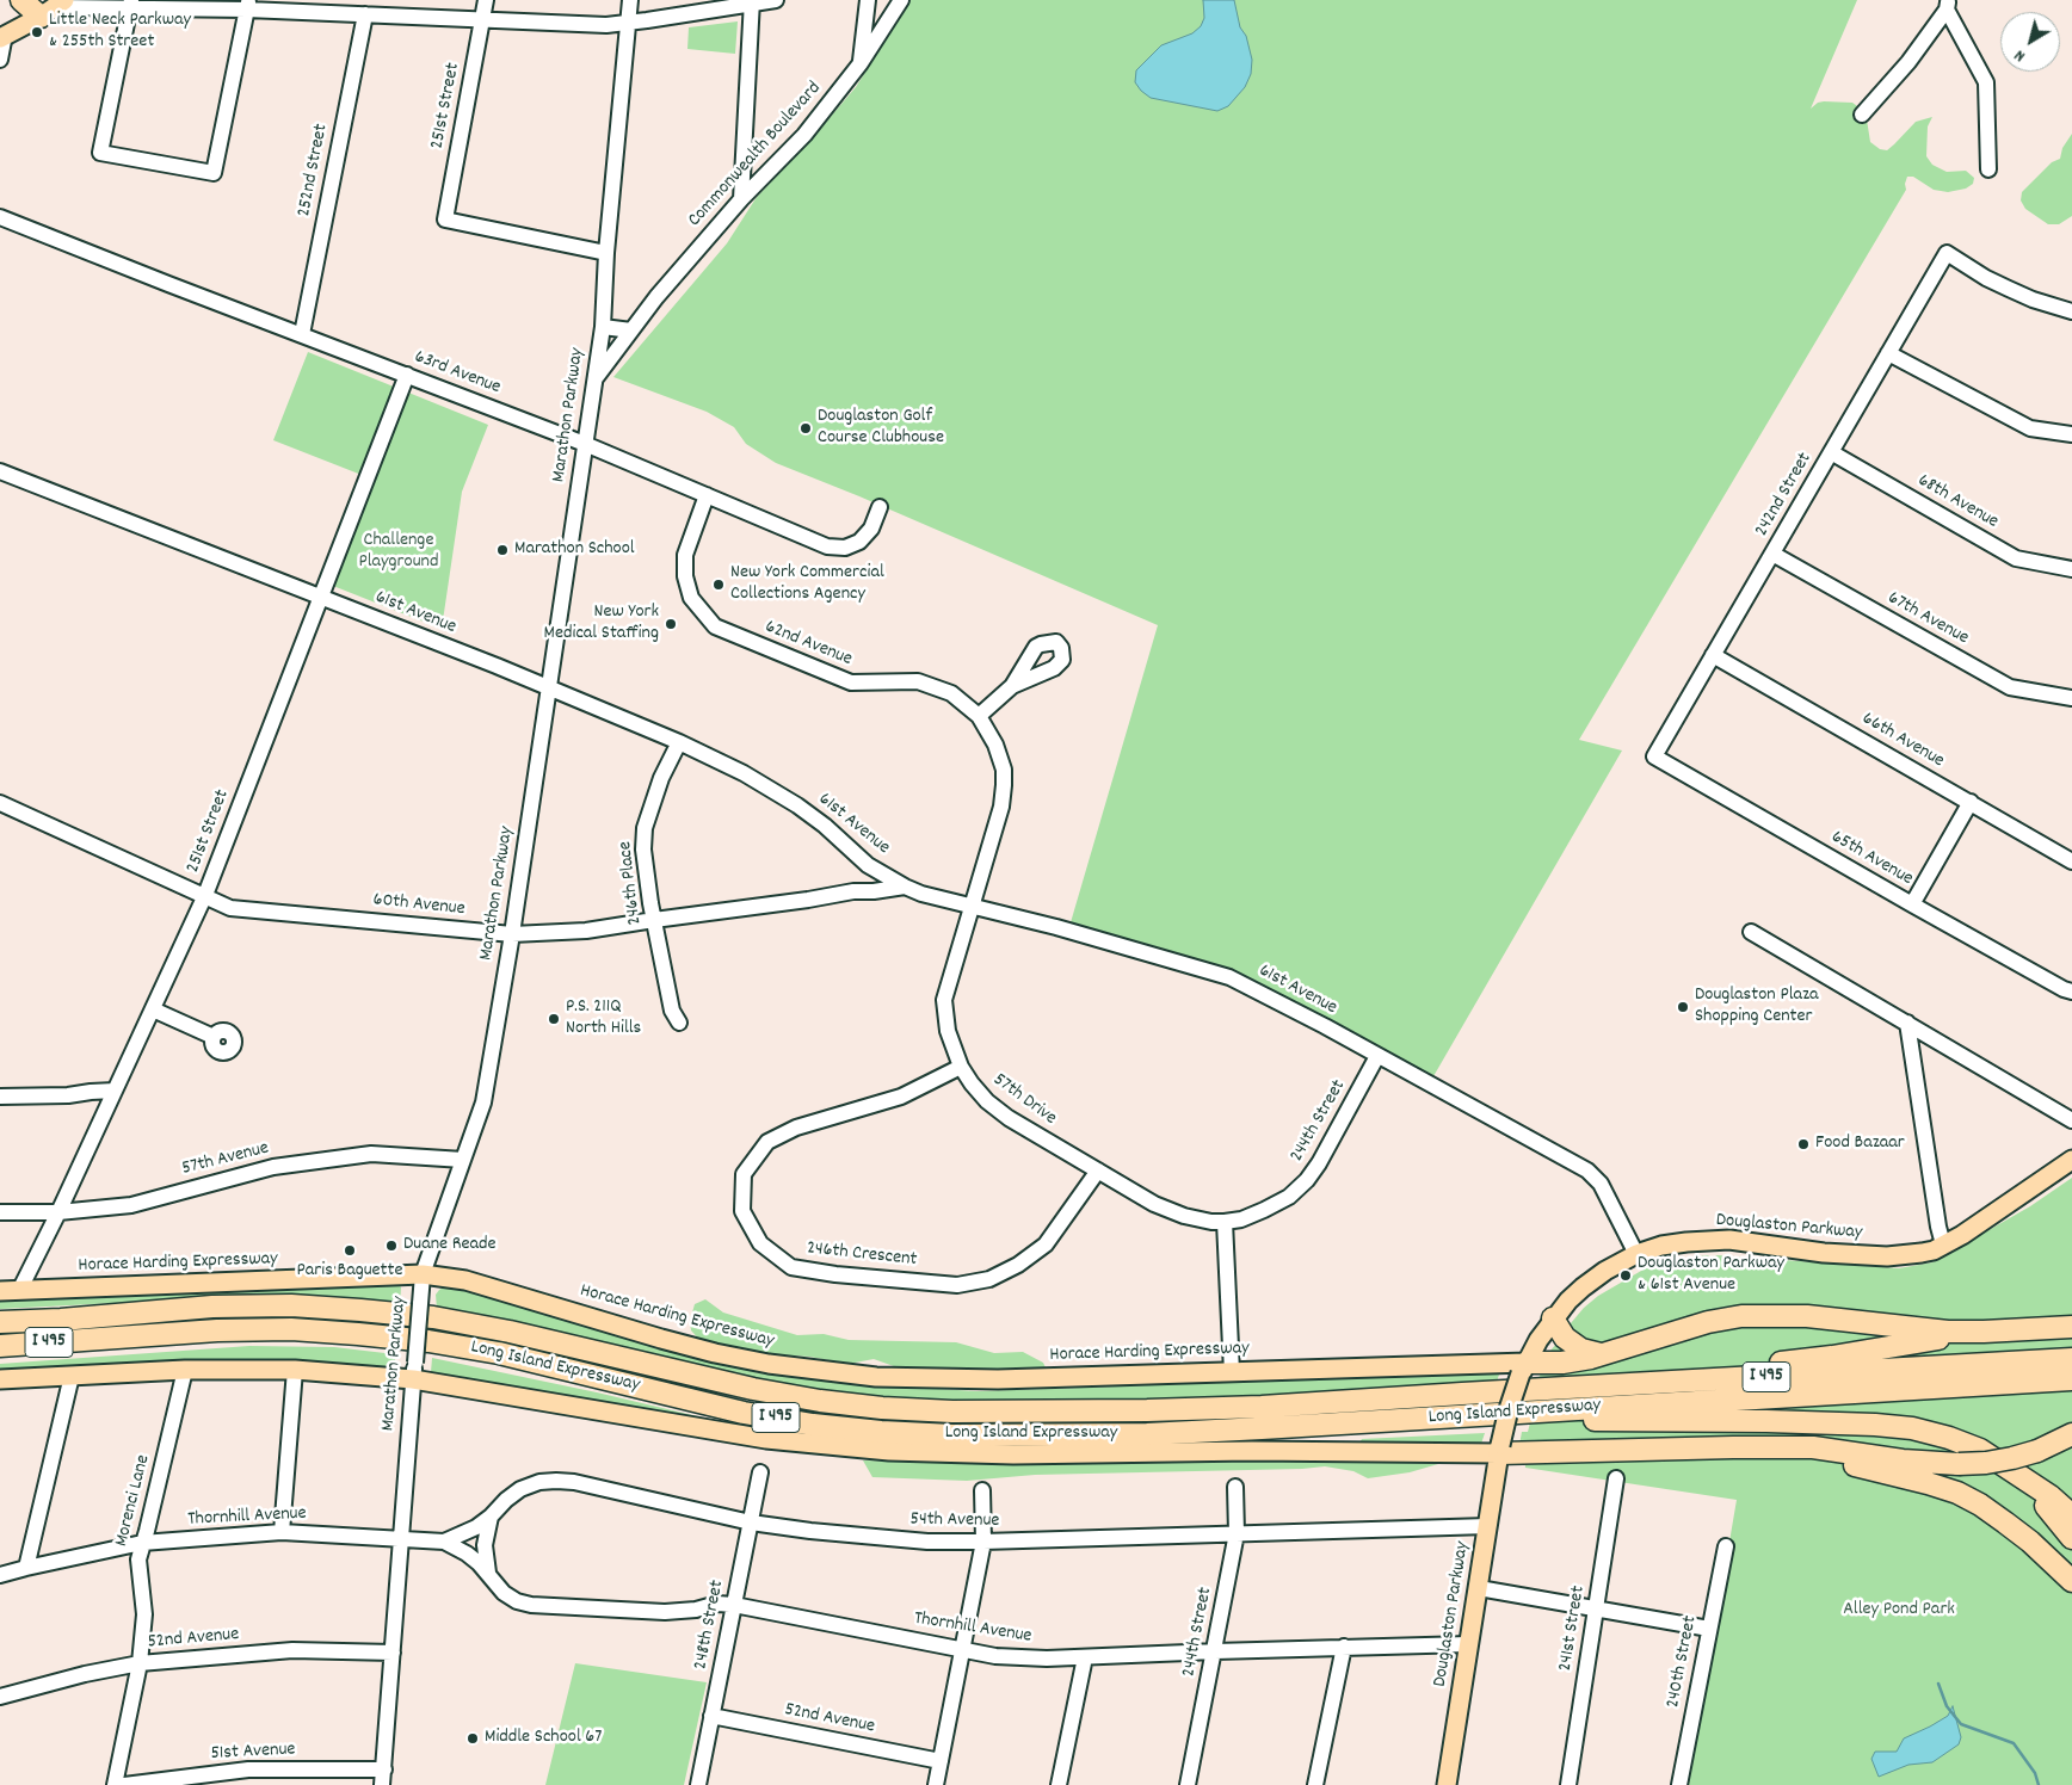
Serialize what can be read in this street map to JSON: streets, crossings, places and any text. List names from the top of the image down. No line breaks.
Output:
{"streets":{"highway":["I 495","Long Island Expressway"],"main road":["Douglaston Parkway","Horace Harding Expressway"],"street":["251st Street","Commonwealth Boulevard","252nd Street","63rd Avenue","Marathon Parkway","242nd Street","68th Avenue","61st Avenue","67th Avenue","62nd Avenue","66th Avenue","65th Avenue","246th Place","60th Avenue","57th Drive","244th Street","57th Avenue","246th Crescent","Morenci Lane","Thornhill Avenue","54th Avenue","248th Street","241st Street","52nd Avenue","240th Street","51st Avenue"]},"crossings":[["251st Street","63rd Avenue"],["251st Street","Marathon Parkway"],["251st Street","61st Avenue"],["251st Street","60th Avenue"],["251st Street","57th Avenue"],["251st Street","Horace Harding Expressway"],["Commonwealth Boulevard","Marathon Parkway"],["252nd Street","63rd Avenue"],["63rd Avenue","Marathon Parkway"],["63rd Avenue","62nd Avenue"],["Marathon Parkway","61st Avenue"],["Marathon Parkway","60th Avenue"],["Marathon Parkway","57th Avenue"],["Marathon Parkway","Horace Harding Expressway"],["Marathon Parkway","Thornhill Avenue"],["Marathon Parkway","52nd Avenue"],["Marathon Parkway","51st Avenue"],["242nd Street","68th Avenue"],["242nd Street","67th Avenue"],["242nd Street","66th Avenue"],["242nd Street","65th Avenue"],["61st Avenue","246th Place"],["61st Avenue","60th Avenue"],["61st Avenue","57th Drive"],["61st Avenue","244th Street"],["61st Avenue","Douglaston Parkway"],["62nd Avenue","57th Drive"],["246th Place","60th Avenue"],["57th Drive","244th Street"],["57th Drive","246th Crescent"],["244th Street","Thornhill Avenue"],["244th Street","54th Avenue"],["Douglaston Parkway","Horace Harding Expressway"],["Douglaston Parkway","Thornhill Avenue"],["Douglaston Parkway","54th Avenue"],["Morenci Lane","Thornhill Avenue"],["Morenci Lane","52nd Avenue"],["Thornhill Avenue","54th Avenue"],["Thornhill Avenue","248th Street"],["54th Avenue","248th Street"],["248th Street","52nd Avenue"]],"parks":["Challenge Playground","Alley Pond Park"],"places":["Little Neck Parkway & 255th Street","Douglaston Golf Course Clubhouse","Marathon School","New York Commercial Collections Agency","New York Medical Staffing","Douglaston Plaza Shopping Center","P.S. 211Q North Hills","Food Bazaar","Duane Reade","Paris Baguette","Douglaston Parkway & 61st Avenue","Middle School 67"],"north":"bottom left"}
